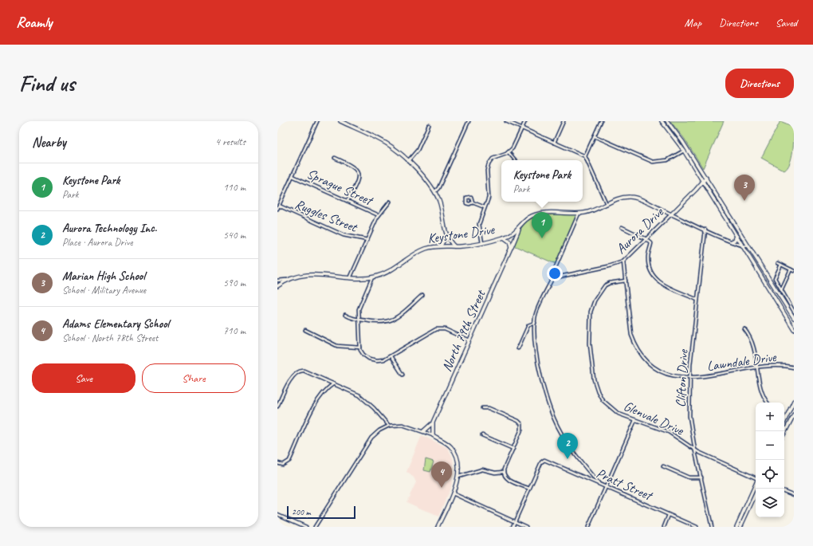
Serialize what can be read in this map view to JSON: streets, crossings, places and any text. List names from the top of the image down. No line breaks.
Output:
{"streets":{"street":["Sprague Street","Ruggles Street","Aurora Drive","Keystone Drive","North 79th Street","Lawndale Drive","Clifton Drive","Glenvale Drive","Pratt Street"]},"crossings":[["Aurora Drive","Keystone Drive"],["Aurora Drive","Lawndale Drive"],["Keystone Drive","North 79th Street"],["Keystone Drive","Clifton Drive"],["Lawndale Drive","Clifton Drive"],["Lawndale Drive","Glenvale Drive"],["Clifton Drive","Glenvale Drive"]],"scale_bar":"200 m","page":{"header":"Roamly","nav":["Map","Directions","Saved"],"buttons":["Directions",["Save","Share"]],"title":"Find us","heading":["Nearby","4 results"],"popup":["Keystone Park","Park"],"list":[{"mark":"1","name":"Keystone Park","note":"Park","value":"110 m"},{"mark":"2","name":"Aurora Technology Inc.","note":"Place · Aurora Drive","value":"540 m"},{"mark":"3","name":"Marian High School","note":"School · Military Avenue","value":"590 m"},{"mark":"4","name":"Adams Elementary School","note":"School · North 78th Street","value":"710 m"}],"pins":["3","1","2","4"],"map_buttons":["+","−"],"scale":"200 m"}}
